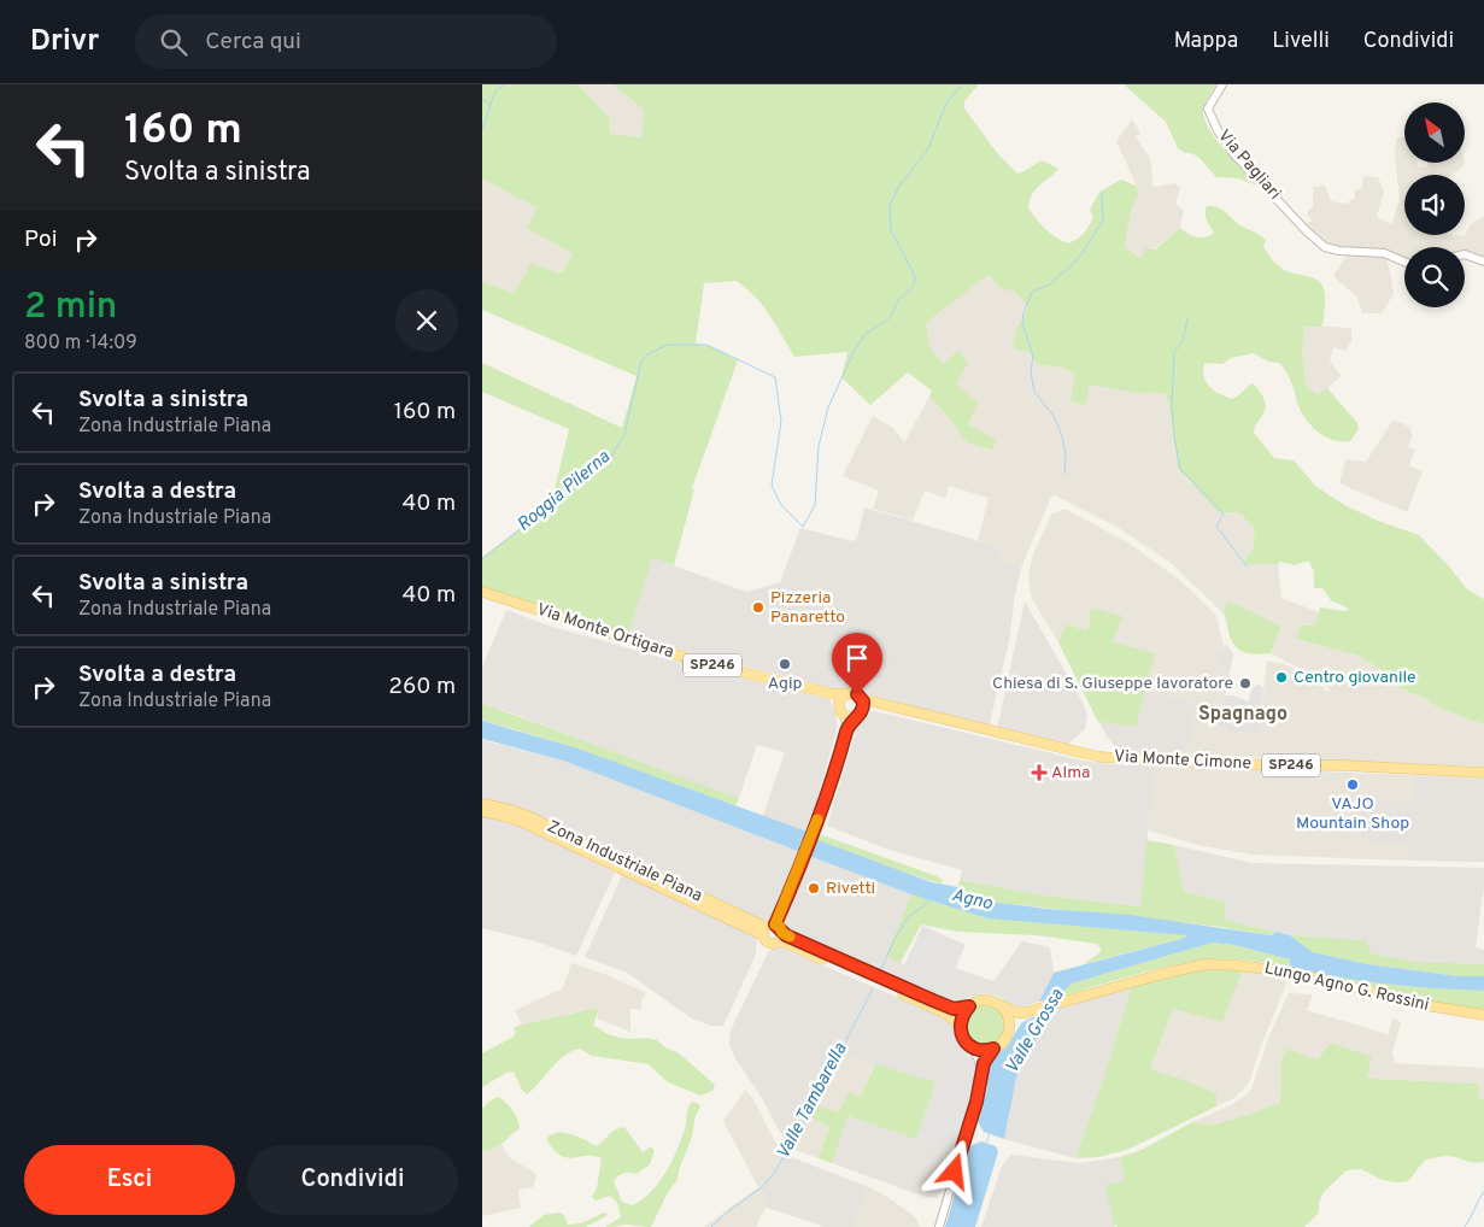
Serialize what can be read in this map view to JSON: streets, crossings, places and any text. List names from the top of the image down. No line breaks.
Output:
{"streets":{"main road":["Via Monte Ortigara","SP246","Via Monte Cimone","Zona Industriale Piana","Lungo Agno G. Rossini"],"street":["Via Pagliari"]},"crossings":[["Via Monte Ortigara","Via Monte Cimone"],["Zona Industriale Piana","Lungo Agno G. Rossini"]],"districts":["Spagnago"],"water":["Roggia Pilerna","Agno","Valle Grossa","Valle Tambarella"],"places":{"other":["Pizzeria Panaretto","Agip","Centro giovanile","Chiesa di S. Giuseppe lavoratore","VAJO Mountain Shop","Rivetti"],"health":["Alma"]},"north":"top left","page":{"header":"Drivr","search":"Cerca qui","nav":["Mappa","Livelli","Condividi"],"turn":["160 m","Svolta a sinistra"],"then":"Poi","heading":["2 min","800 m · 14:09"],"list":[{"name":"Svolta a sinistra","note":"Zona Industriale Piana","value":"160 m"},{"name":"Svolta a destra","note":"Zona Industriale Piana","value":"40 m"},{"name":"Svolta a sinistra","note":"Zona Industriale Piana","value":"40 m"},{"name":"Svolta a destra","note":"Zona Industriale Piana","value":"260 m"}],"buttons":["Esci","Condividi"]}}
